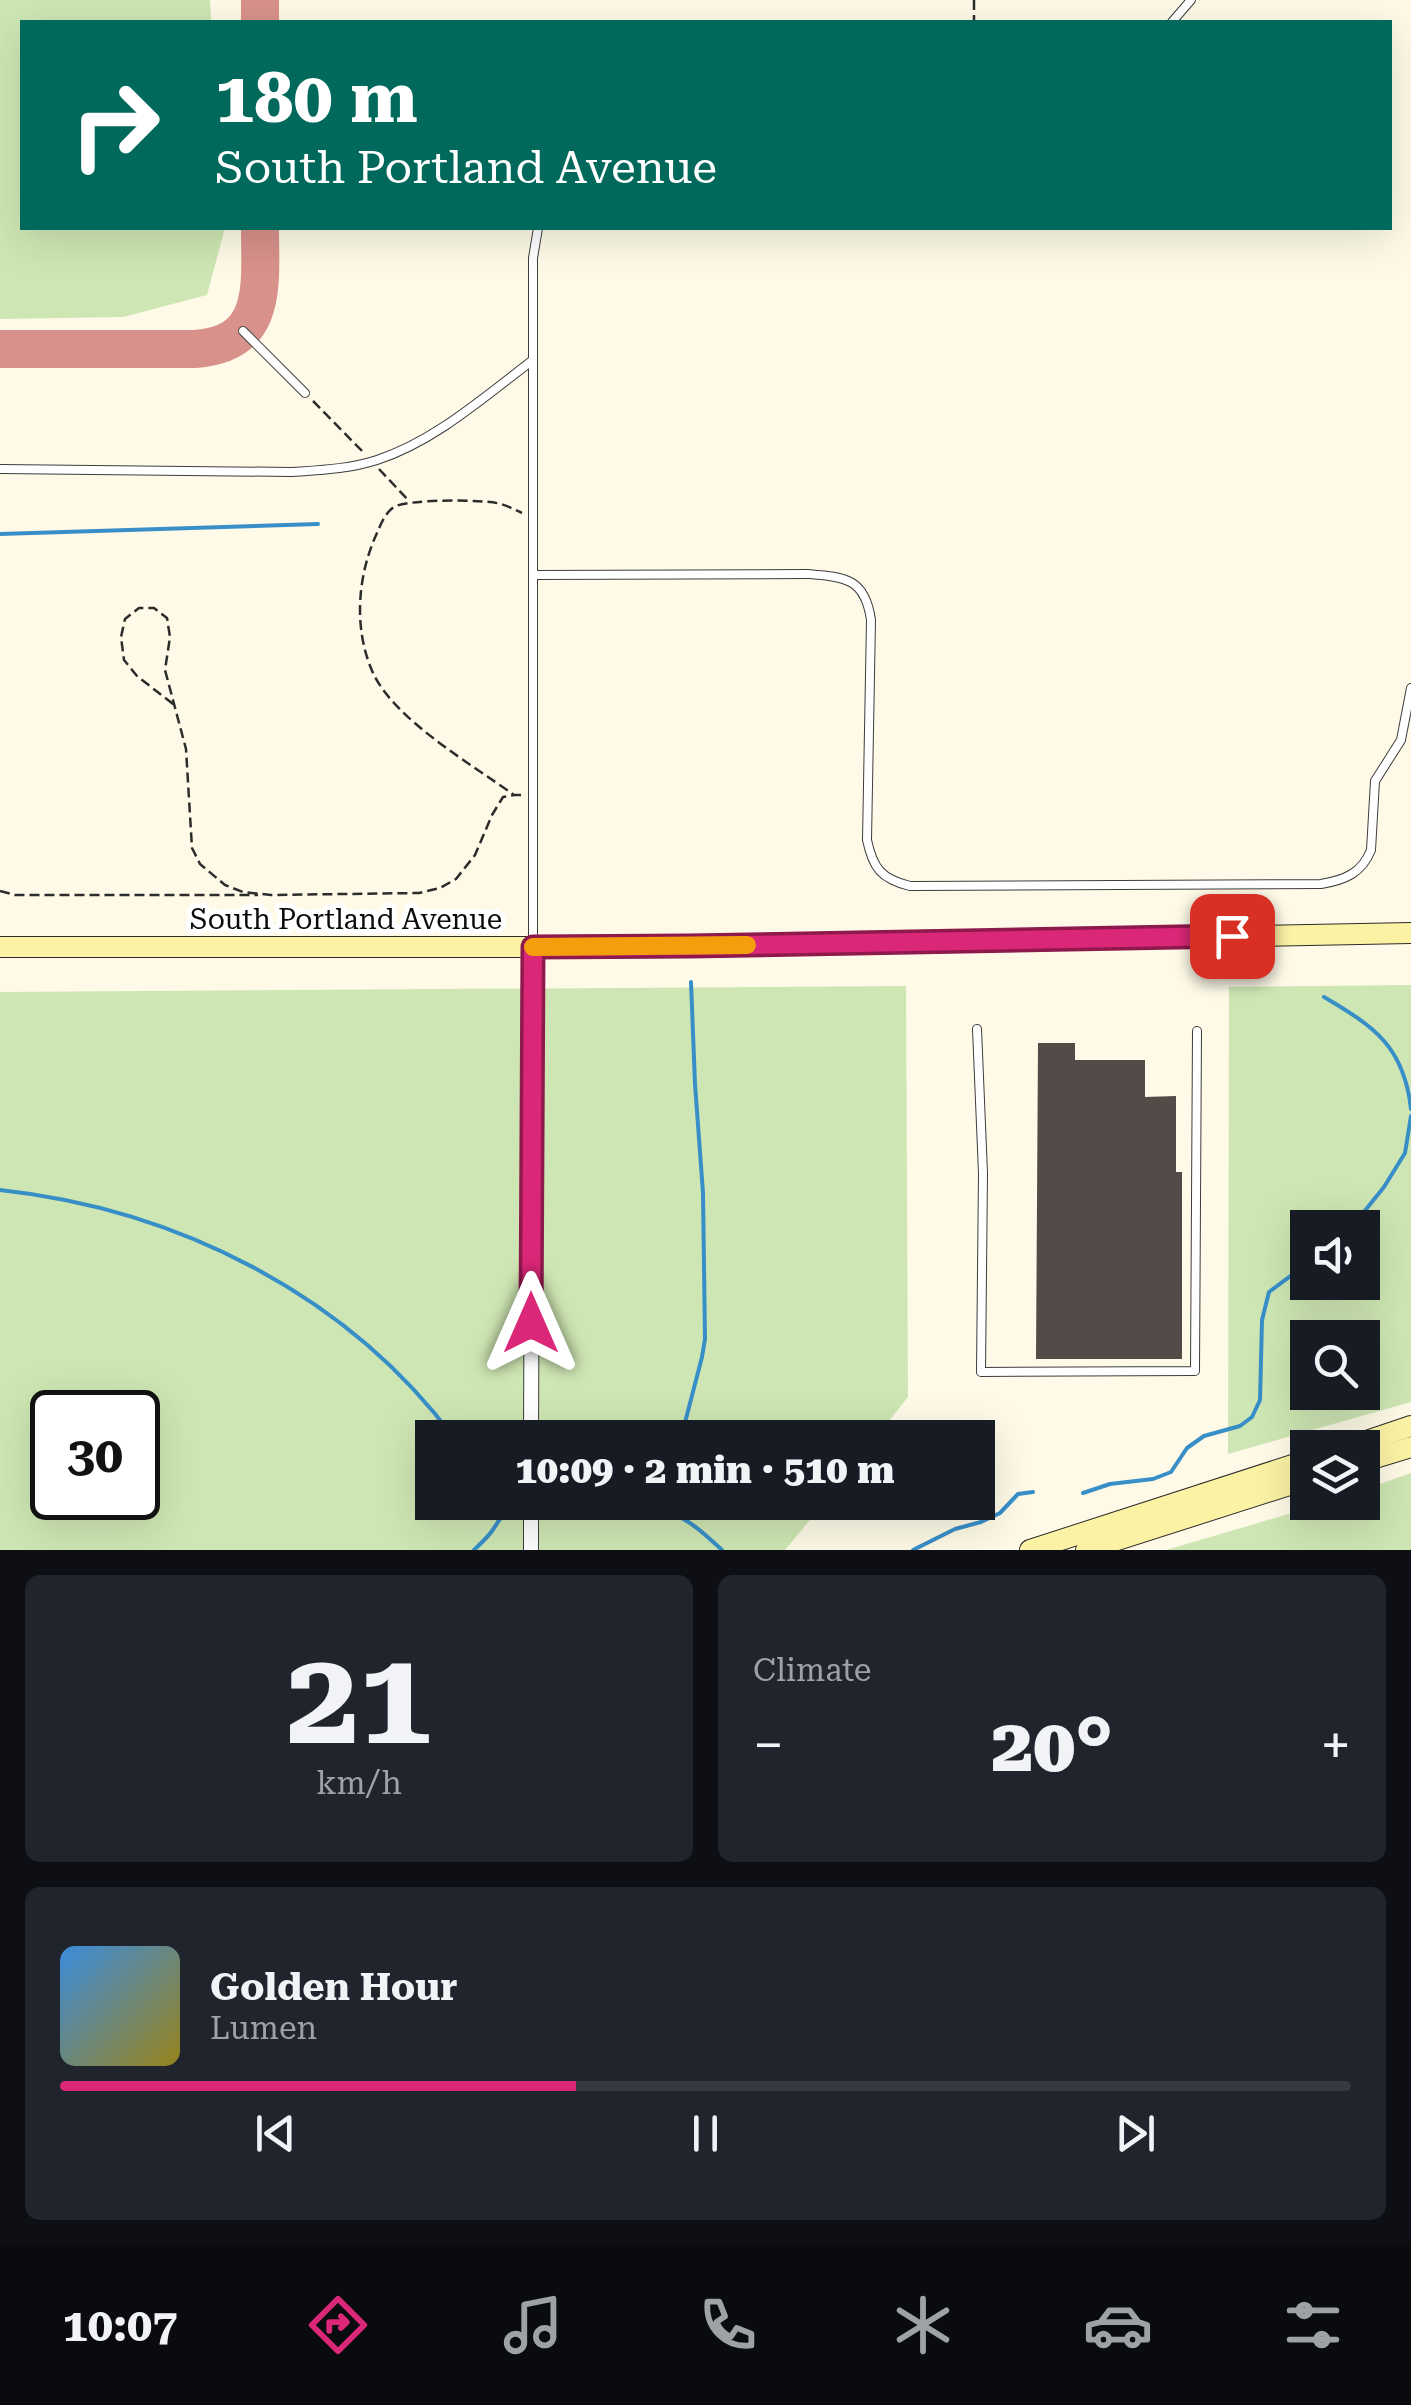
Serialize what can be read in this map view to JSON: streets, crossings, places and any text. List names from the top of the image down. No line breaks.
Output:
{"streets":{"main road":["South Portland Avenue"]},"page":{"turn":["180 m","South Portland Avenue"],"limit":"30","trip":"10:09 · 2 min · 510 m","tile":[["21","km/h"],"Climate"],"heat":["−","20°","+"],"song":["Golden Hour","Lumen"],"tabs":"10:07"}}
